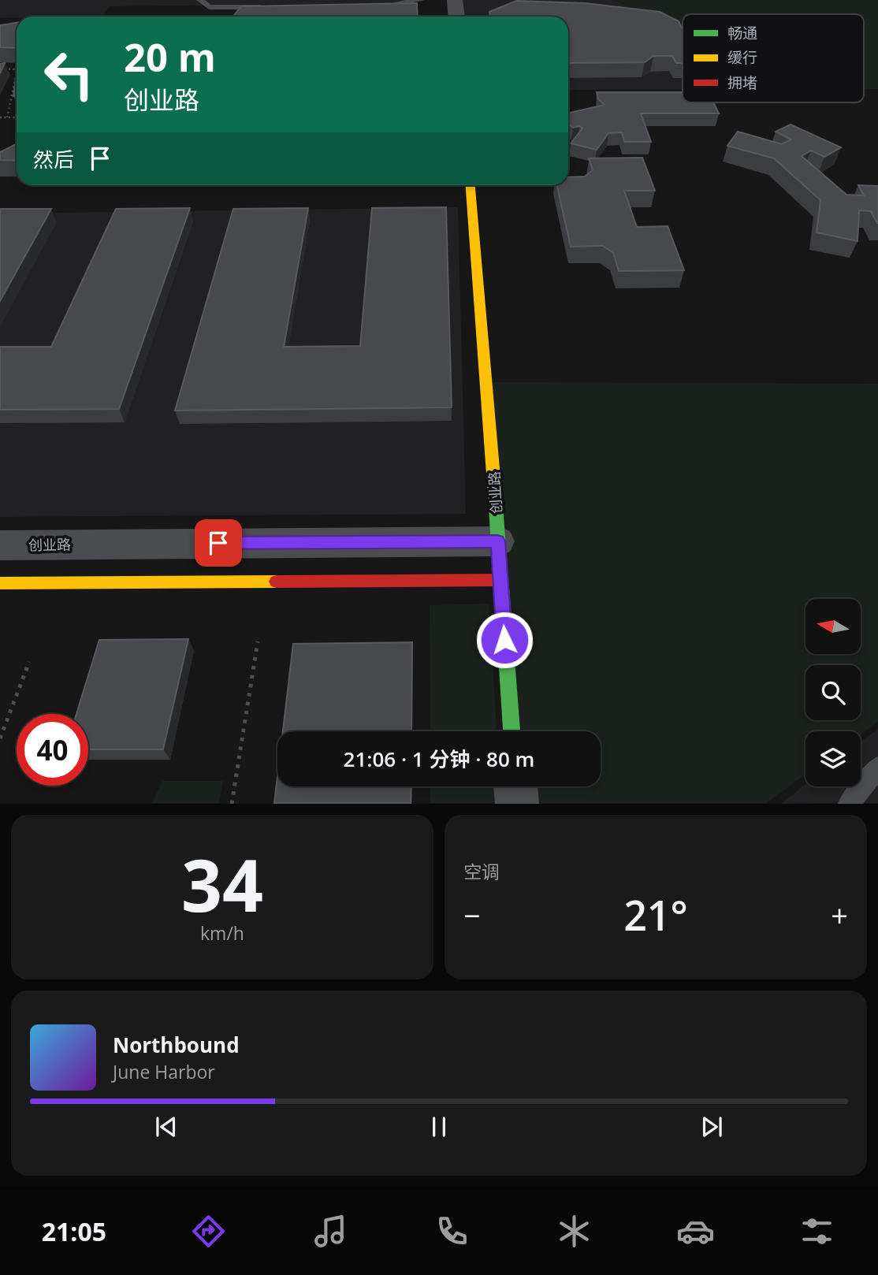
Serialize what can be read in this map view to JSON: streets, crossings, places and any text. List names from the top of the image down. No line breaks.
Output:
{"streets":{"street":["创业路"]},"legend":["畅通","缓行","拥堵"],"north":"left","page":{"turn":["20 m","创业路"],"then":"然后","limit":"40","trip":"21:06 · 1 分钟 · 80 m","tile":[["34","km/h"],"空调"],"heat":["−","21°","+"],"song":["Northbound","June Harbor"],"tabs":"21:05"}}
